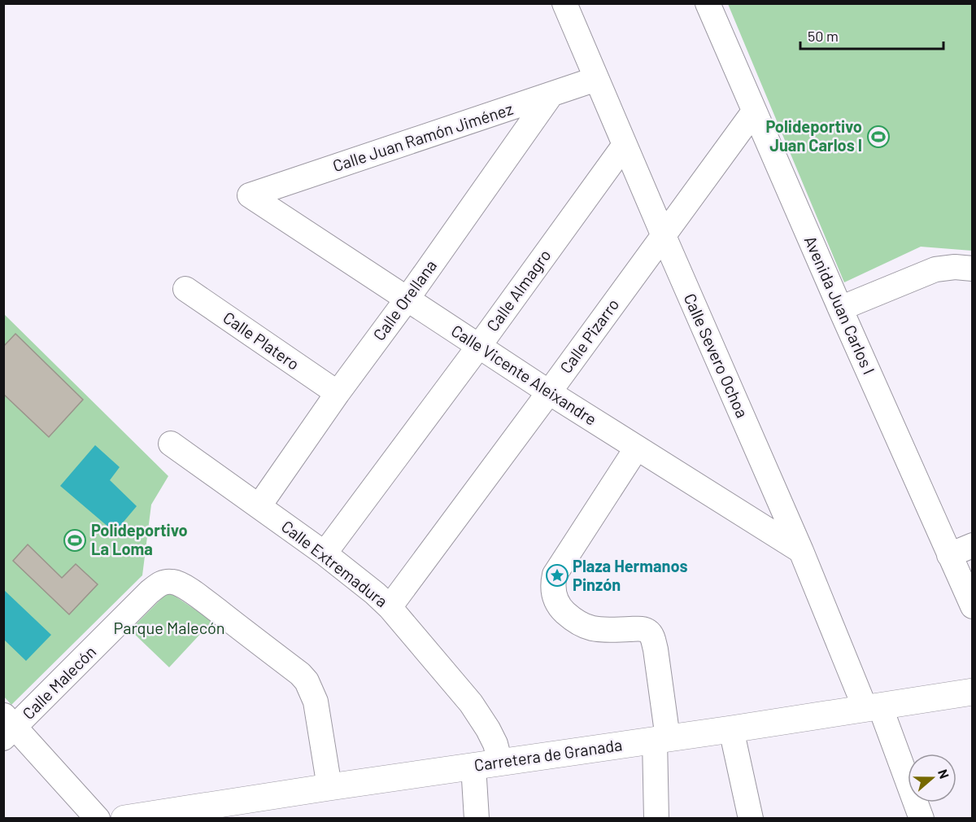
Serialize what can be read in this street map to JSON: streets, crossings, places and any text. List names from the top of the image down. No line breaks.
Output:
{"streets":{"main road":["Carretera de Granada"],"street":["Calle Juan Ramón Jiménez","Calle Almagro","Calle Orellana","Avenida Juan Carlos I","Calle Pizarro","Calle Platero","Calle Severo Ochoa","Calle Vicente Aleixandre","Calle Extremadura","Calle Malecón"]},"crossings":[["Calle Juan Ramón Jiménez","Calle Orellana"],["Calle Juan Ramón Jiménez","Calle Severo Ochoa"],["Calle Juan Ramón Jiménez","Calle Vicente Aleixandre"],["Calle Almagro","Calle Severo Ochoa"],["Calle Almagro","Calle Vicente Aleixandre"],["Calle Almagro","Calle Extremadura"],["Calle Orellana","Calle Platero"],["Calle Orellana","Calle Vicente Aleixandre"],["Calle Orellana","Calle Extremadura"],["Avenida Juan Carlos I","Calle Pizarro"],["Calle Pizarro","Calle Severo Ochoa"],["Calle Pizarro","Calle Vicente Aleixandre"],["Calle Pizarro","Calle Extremadura"],["Calle Severo Ochoa","Calle Vicente Aleixandre"],["Calle Severo Ochoa","Carretera de Granada"],["Calle Extremadura","Carretera de Granada"],["Calle Malecón","Carretera de Granada"]],"parks":["Parque Malecón"],"places":{"sports":["Polideportivo Juan Carlos I","Polideportivo La Loma"],"place":["Plaza Hermanos Pinzón"]},"scale_bar":"50 m","north":"right"}
